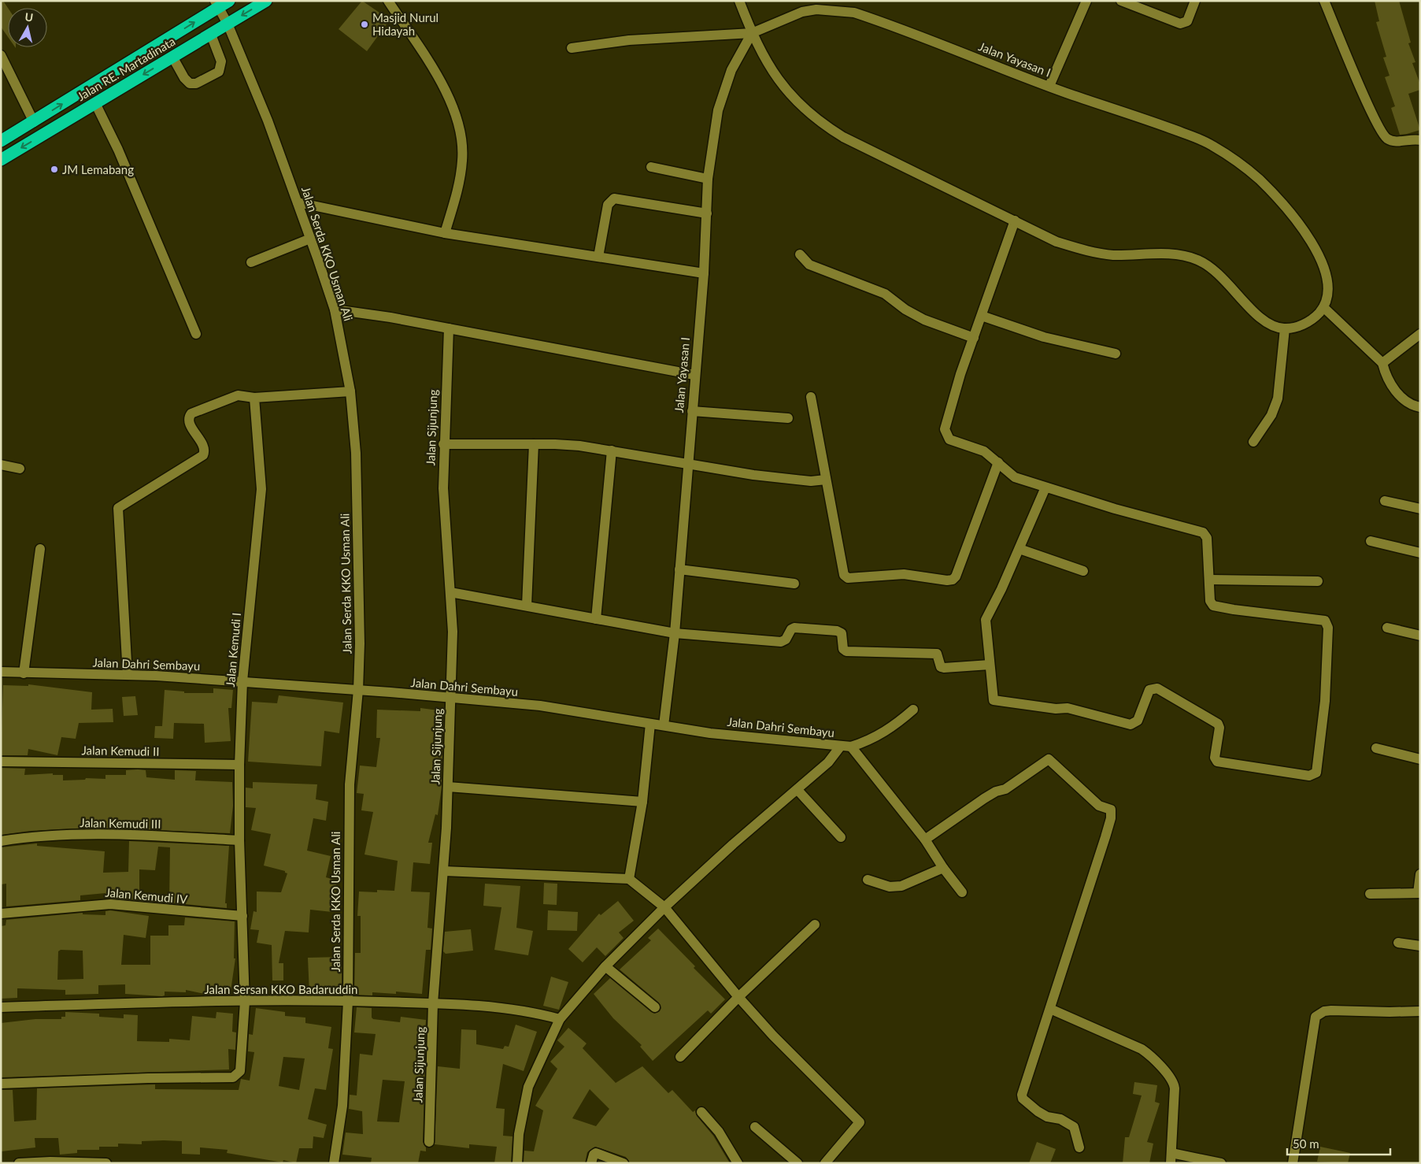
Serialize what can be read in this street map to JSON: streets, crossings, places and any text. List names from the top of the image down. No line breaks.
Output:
{"streets":{"highway":["Jalan RE. Martadinata"],"street":["Jalan Yayasan I","Jalan Serda KKO Usman Ali","Jalan Sijunjung","Jalan Kemudi I","Jalan Dahri Sembayu","Jalan Kemudi II","Jalan Kemudi III","Jalan Kemudi IV","Jalan Sersan KKO Badaruddin"]},"crossings":[["Jalan Yayasan I","Jalan Dahri Sembayu"],["Jalan RE. Martadinata","Jalan Serda KKO Usman Ali"],["Jalan Serda KKO Usman Ali","Jalan Dahri Sembayu"],["Jalan Serda KKO Usman Ali","Jalan Sersan KKO Badaruddin"],["Jalan Sijunjung","Jalan Dahri Sembayu"],["Jalan Sijunjung","Jalan Sersan KKO Badaruddin"],["Jalan Kemudi I","Jalan Dahri Sembayu"],["Jalan Kemudi I","Jalan Kemudi II"],["Jalan Kemudi I","Jalan Kemudi III"],["Jalan Kemudi I","Jalan Kemudi IV"],["Jalan Kemudi I","Jalan Sersan KKO Badaruddin"]],"places":["Masjid Nurul Hidayah","JM Lemabang"],"scale_bar":"50 m","north":"top"}
